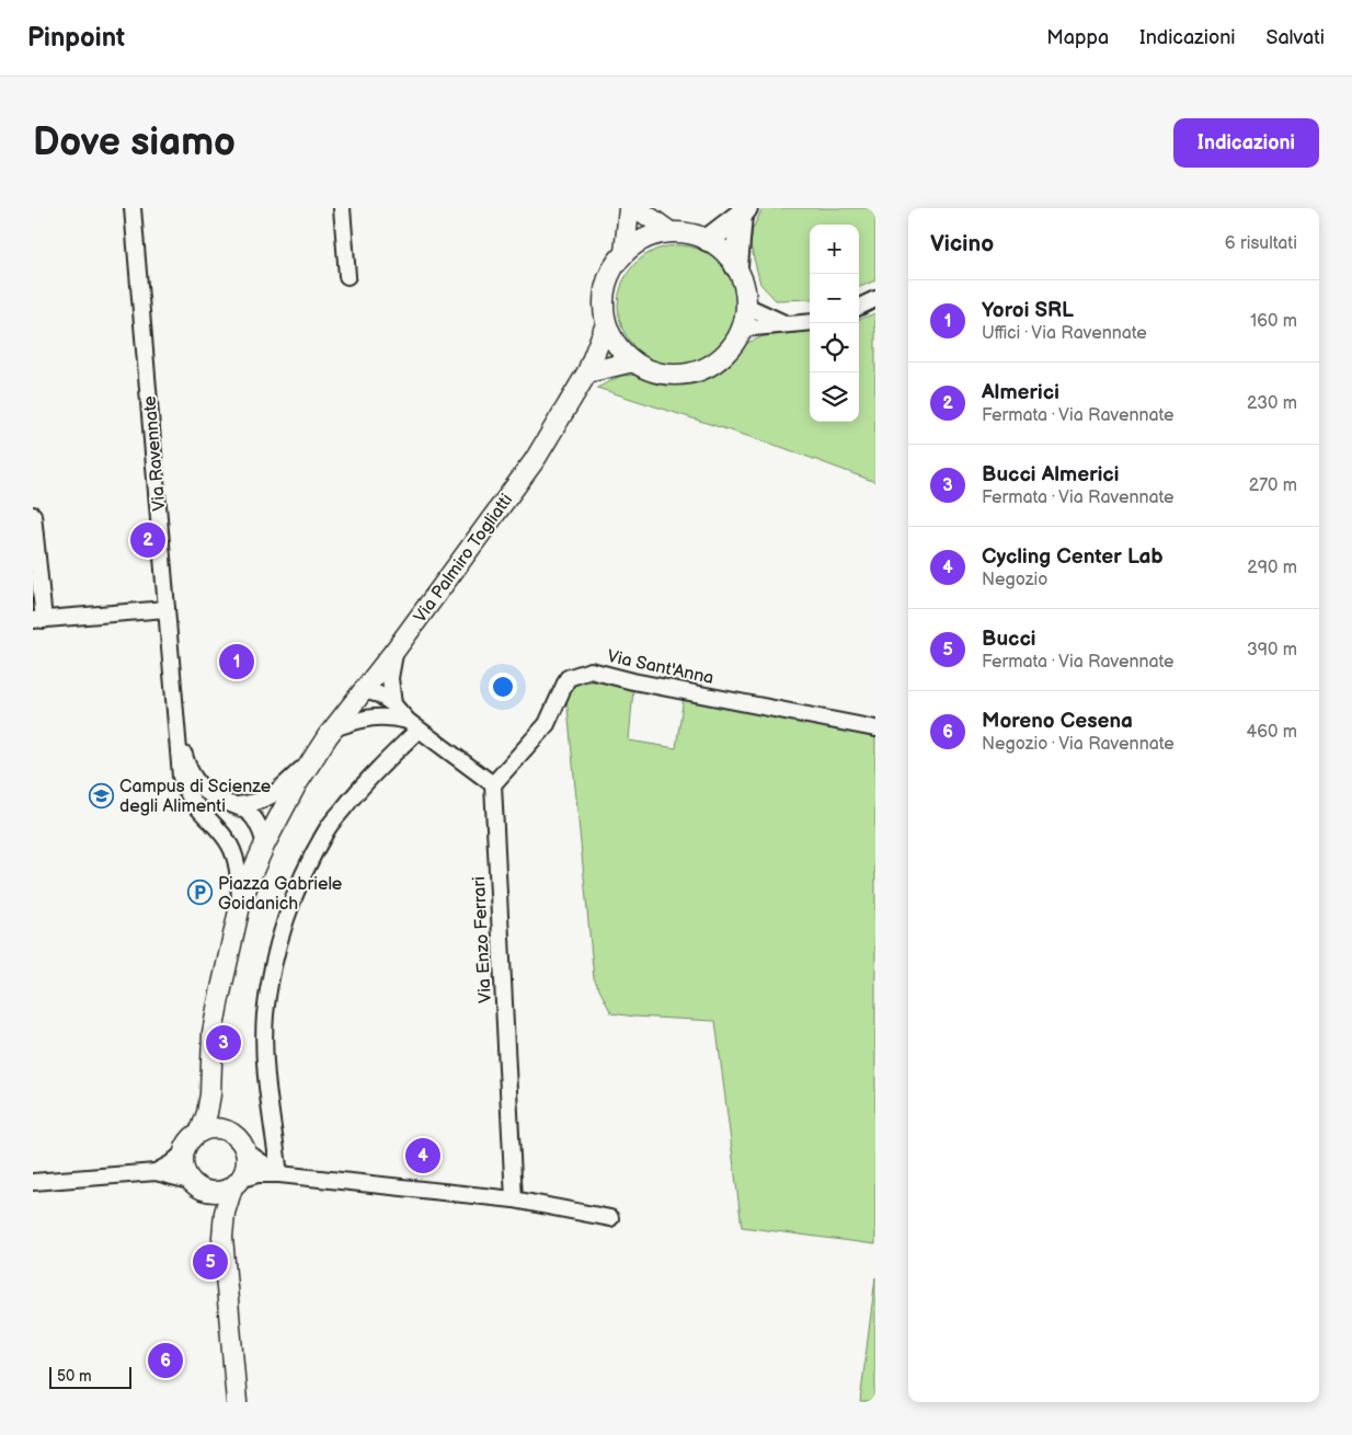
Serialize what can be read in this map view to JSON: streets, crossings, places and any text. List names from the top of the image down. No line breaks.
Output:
{"streets":{"main road":["Via Ravennate","Via Palmiro Togliatti"],"street":["Via Sant'Anna","Via Enzo Ferrari"]},"crossings":[["Via Ravennate","Via Palmiro Togliatti"],["Via Sant'Anna","Via Enzo Ferrari"]],"places":{"school or university":["Campus di Scienze degli Alimenti"],"parking":["Piazza Gabriele Goidanich"]},"scale_bar":"50 m","page":{"header":"Pinpoint","nav":["Mappa","Indicazioni","Salvati"],"buttons":"Indicazioni","title":"Dove siamo","heading":["Vicino","6 risultati"],"map_buttons":["+","−"],"list":[{"mark":"1","name":"Yoroi SRL","note":"Uffici · Via Ravennate","value":"160 m"},{"mark":"2","name":"Almerici","note":"Fermata · Via Ravennate","value":"230 m"},{"mark":"3","name":"Bucci Almerici","note":"Fermata · Via Ravennate","value":"270 m"},{"mark":"4","name":"Cycling Center Lab","note":"Negozio","value":"290 m"},{"mark":"5","name":"Bucci","note":"Fermata · Via Ravennate","value":"390 m"},{"mark":"6","name":"Moreno Cesena","note":"Negozio · Via Ravennate","value":"460 m"}],"pins":["2","1","3","4","5","6"],"scale":"50 m"}}
